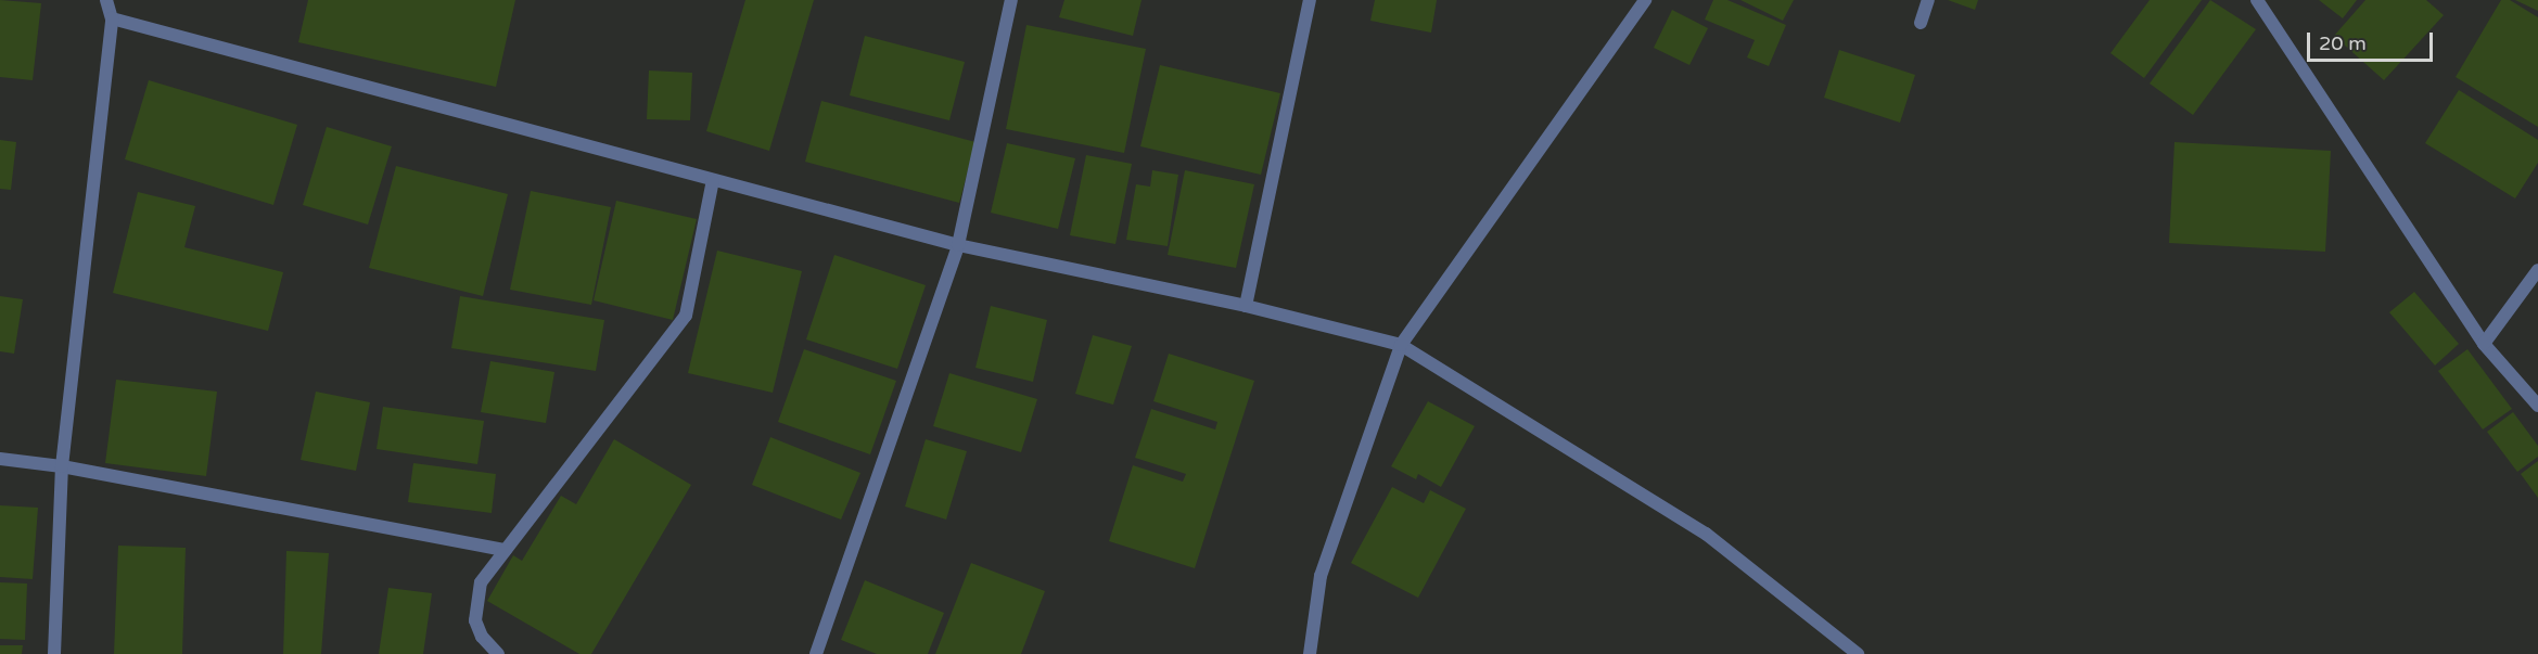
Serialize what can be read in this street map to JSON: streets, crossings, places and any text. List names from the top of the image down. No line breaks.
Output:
{"scale_bar":"20 m"}
